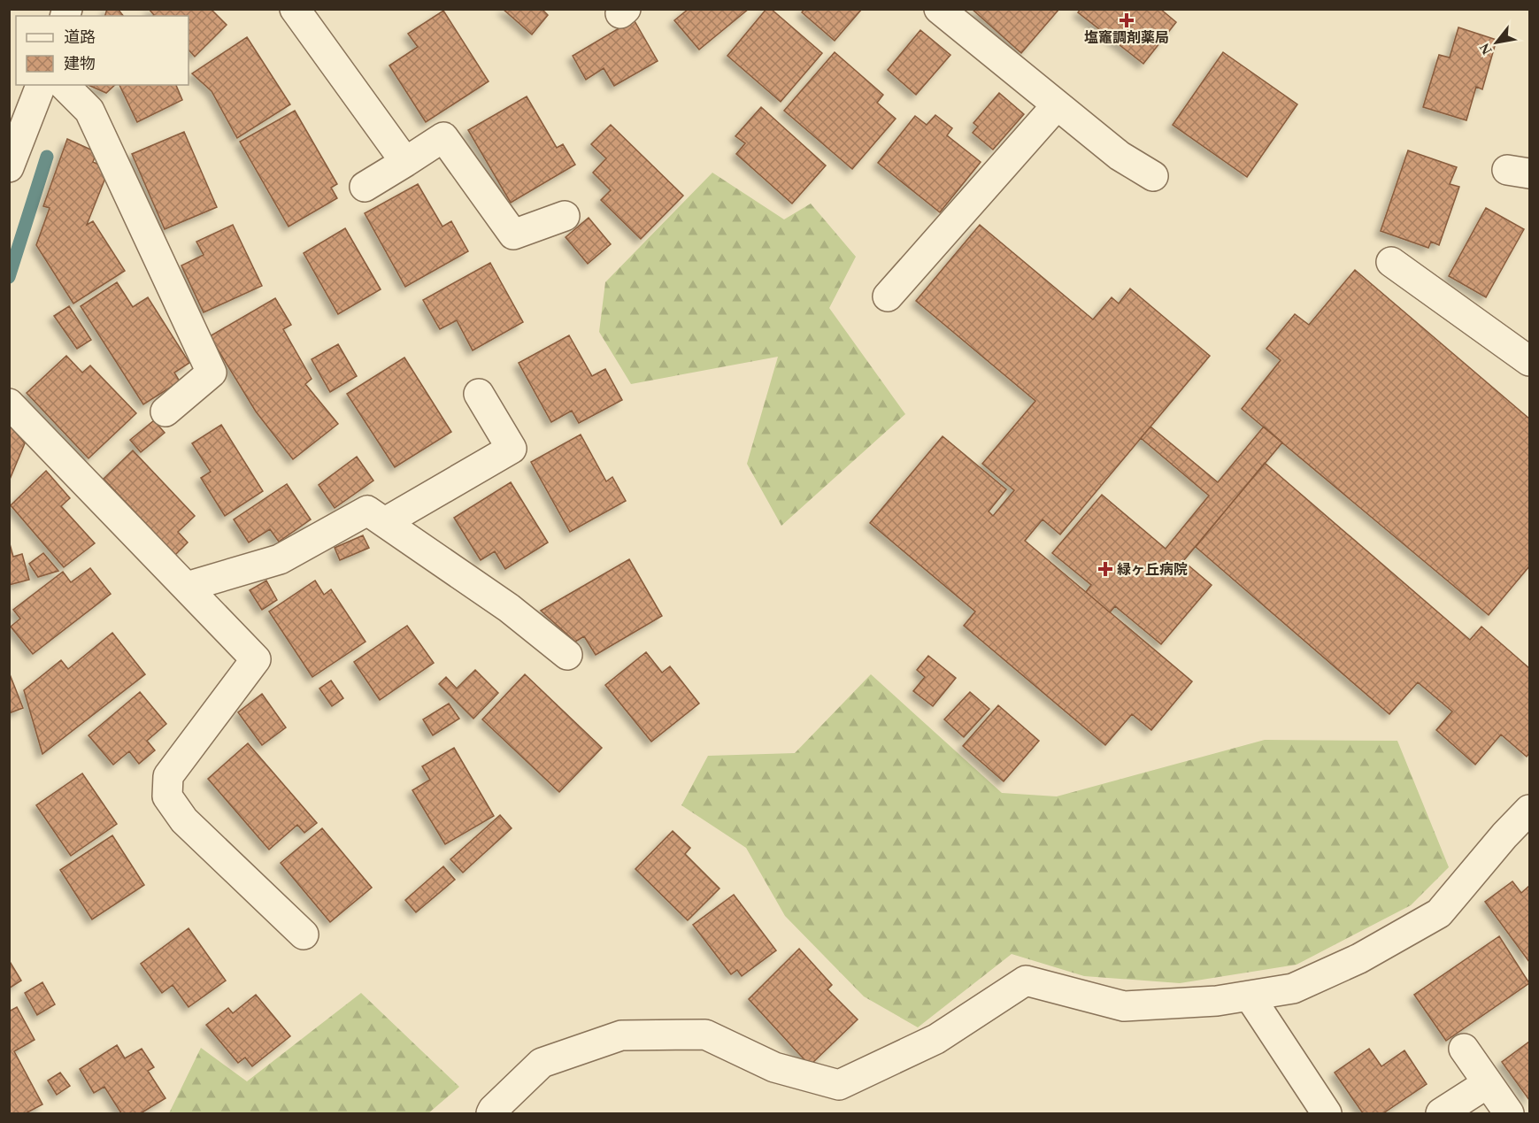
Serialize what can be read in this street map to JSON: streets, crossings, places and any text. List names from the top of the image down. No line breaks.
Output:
{"places":{"health":["塩竈調剤薬局","緑ヶ丘病院"]},"legend":["道路","建物"],"north":"bottom left"}
